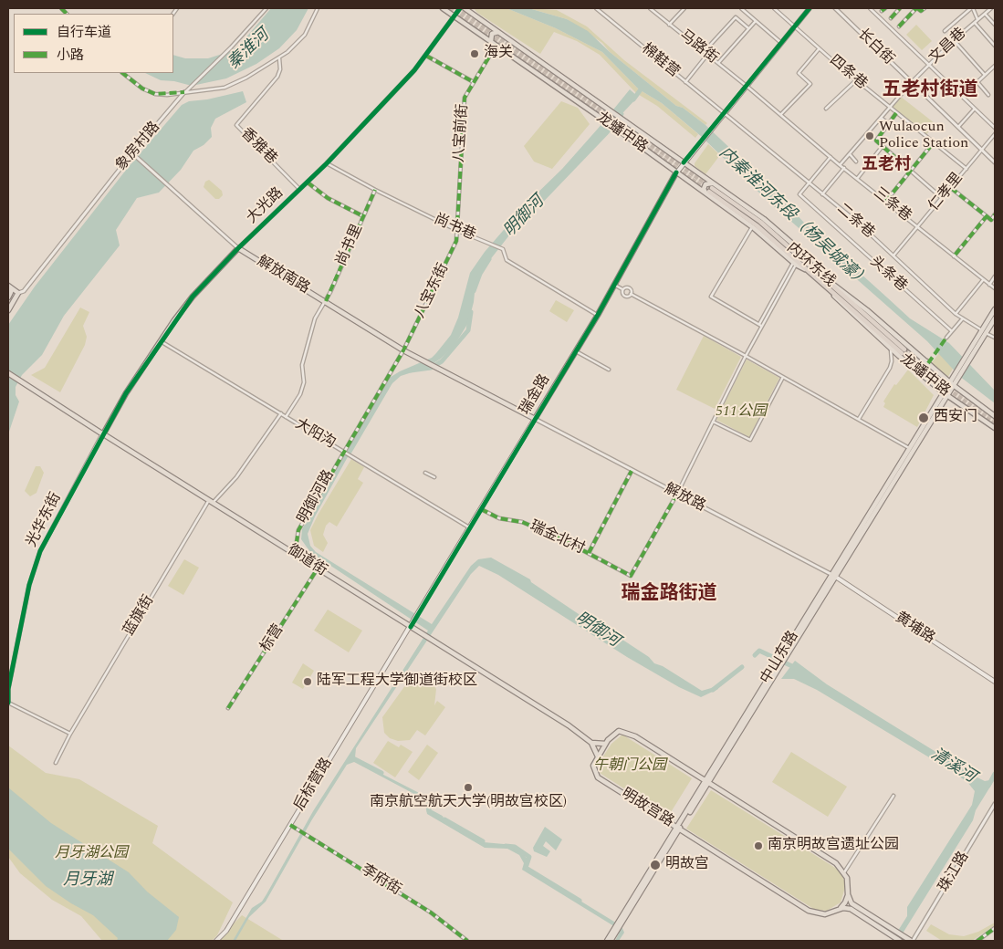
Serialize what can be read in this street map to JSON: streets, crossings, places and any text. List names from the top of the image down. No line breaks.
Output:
{"streets":{"highway":["内环东线"],"main road":["龙蟠中路","瑞金路","御道街","黄埔路","中山东路","后标营路","明故宫路"],"street":["文昌巷","马路街","长白街","棉鞋营","四条巷","八宝前街","象房村路","香雅巷","仁孝里","三条巷","大光路","二条巷","尚书巷","尚书里","头条巷","解放南路","八宝东街","大阳沟","明御河路","解放路","光华东街","瑞金北村","蓝旗街","标营","珠江路","李府街"]},"crossings":[["文昌巷","长白街"],["文昌巷","四条巷"],["文昌巷","三条巷"],["马路街","三条巷"],["马路街","瑞金路"],["长白街","仁孝里"],["棉鞋营","二条巷"],["棉鞋营","瑞金路"],["四条巷","仁孝里"],["四条巷","瑞金路"],["八宝前街","龙蟠中路"],["八宝前街","尚书巷"],["八宝前街","八宝东街"],["龙蟠中路","大光路"],["龙蟠中路","内环东线"],["龙蟠中路","瑞金路"],["龙蟠中路","中山东路"],["象房村路","解放南路"],["香雅巷","大光路"],["仁孝里","三条巷"],["仁孝里","二条巷"],["三条巷","头条巷"],["三条巷","瑞金路"],["大光路","尚书巷"],["大光路","解放南路"],["大光路","大阳沟"],["二条巷","头条巷"],["二条巷","瑞金路"],["二条巷","中山东路"],["尚书巷","尚书里"],["尚书巷","八宝东街"],["尚书巷","瑞金路"],["尚书里","解放南路"],["尚书里","大阳沟"],["解放南路","八宝东街"],["解放南路","明御河路"],["八宝东街","明御河路"],["瑞金路","大阳沟"],["瑞金路","解放路"],["瑞金路","瑞金北村"],["瑞金路","御道街"],["瑞金路","后标营路"],["大阳沟","明御河路"],["大阳沟","蓝旗街"],["明御河路","御道街"],["解放路","瑞金北村"],["解放路","黄埔路"],["解放路","中山东路"],["光华东街","御道街"],["御道街","蓝旗街"],["御道街","标营"],["御道街","后标营路"],["御道街","明故宫路"],["黄埔路","中山东路"],["中山东路","明故宫路"],["后标营路","李府街"],["明故宫路","珠江路"]],"districts":["五老村街道","五老村","瑞金路街道"],"water":["秦淮河","明御河","内秦淮河东段（杨吴城濠）","清溪河","月牙湖"],"parks":["511公园","午朝门公园","月牙湖公园"],"places":["海关","Wulaocun Police Station","西安门","陆军工程大学御道街校区","南京航空航天大学(明故宫校区)","南京明故宫遗址公园","明故宫"],"legend":["自行车道","小路"]}
